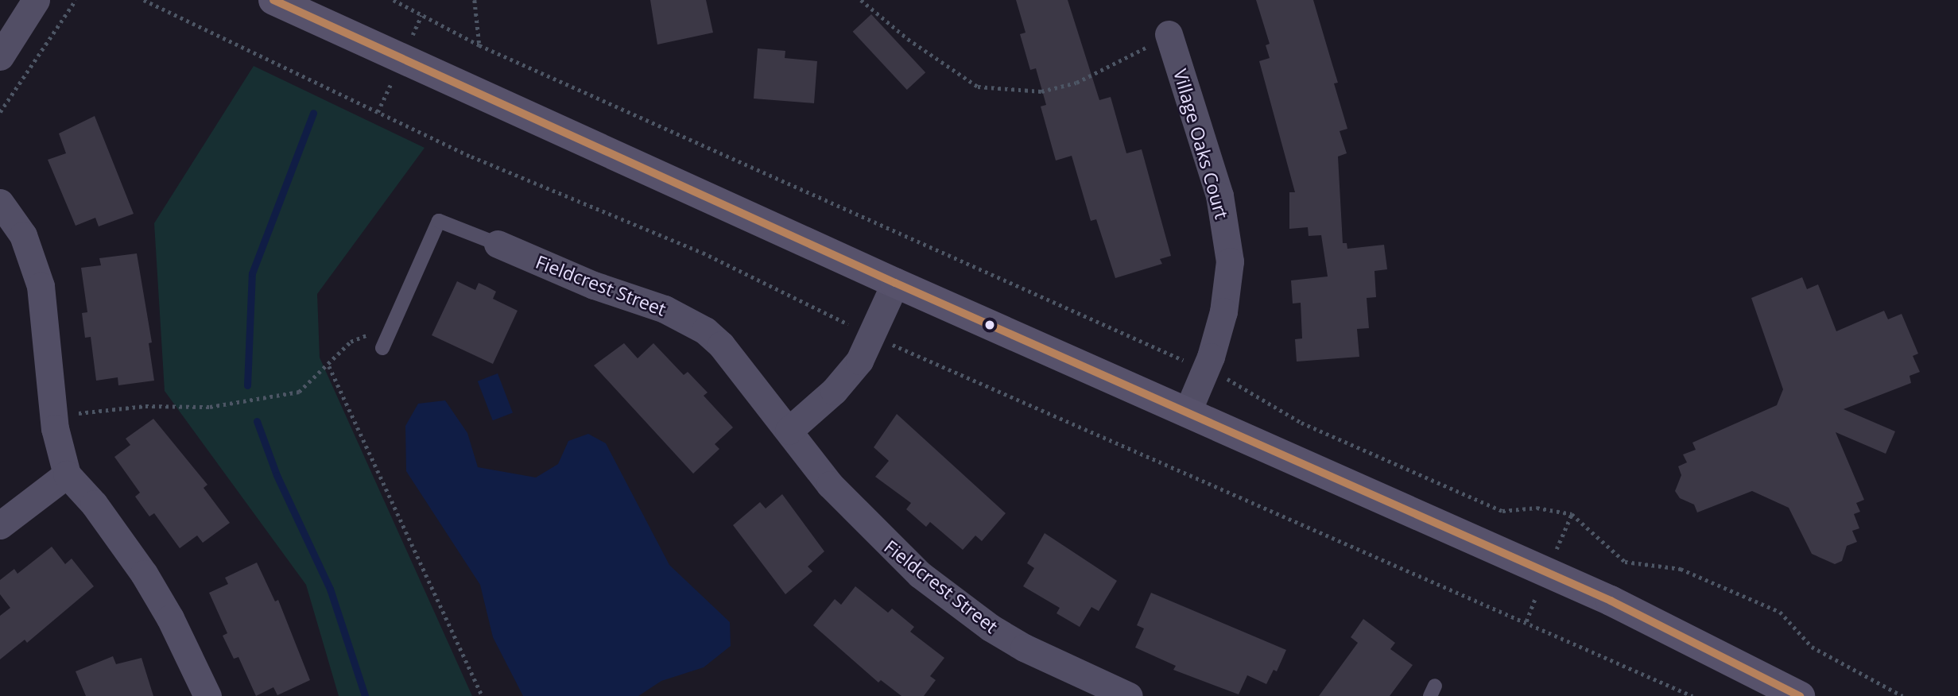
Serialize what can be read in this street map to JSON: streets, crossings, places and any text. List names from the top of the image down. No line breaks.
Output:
{"streets":{"street":["Village Oaks Court","Fieldcrest Street"]}}
